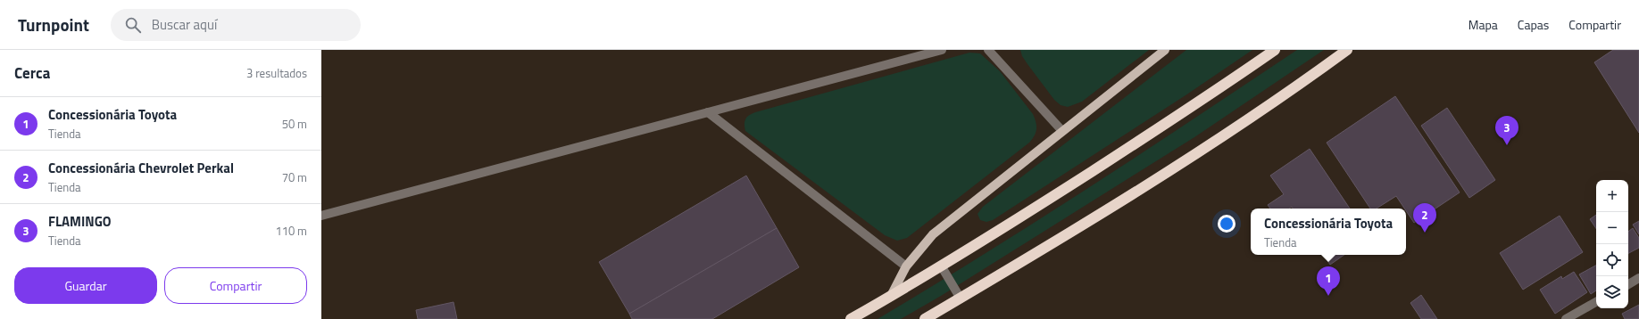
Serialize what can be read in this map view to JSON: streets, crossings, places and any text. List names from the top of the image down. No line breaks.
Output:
{"page":{"header":"Turnpoint","search":"Buscar aquí","nav":["Mapa","Capas","Compartir"],"heading":["Cerca","3 resultados"],"list":[{"mark":"1","name":"Concessionária Toyota","note":"Tienda","value":"50 m"},{"mark":"2","name":"Concessionária Chevrolet Perkal","note":"Tienda","value":"70 m"},{"mark":"3","name":"FLAMINGO","note":"Tienda","value":"110 m"}],"pins":["3","2","1"],"map_buttons":["+","−"],"popup":["Concessionária Toyota","Tienda"],"buttons":["Guardar","Compartir"]}}
